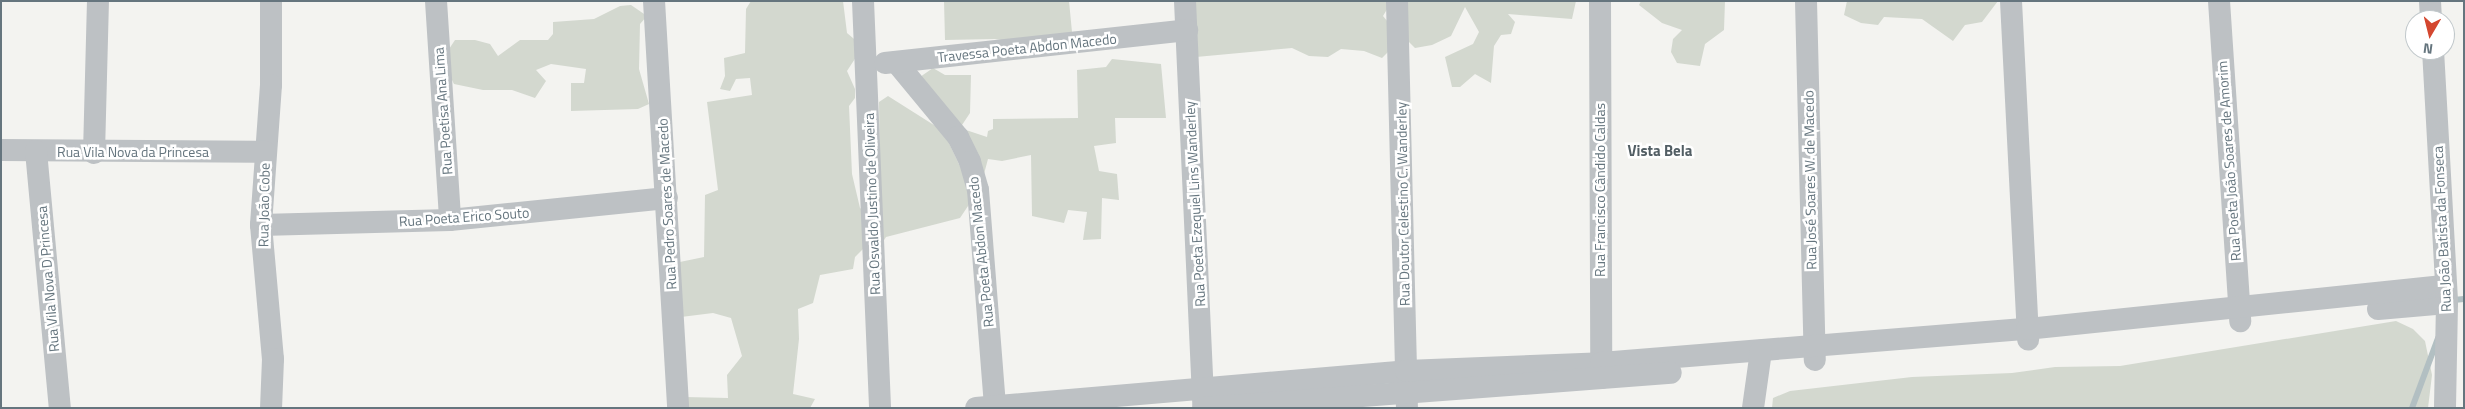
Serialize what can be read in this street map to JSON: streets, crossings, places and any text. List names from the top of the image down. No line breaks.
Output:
{"streets":{"street":["Travessa Poeta Abdon Macedo","Rua Poetisa Ana Lima","Rua Vila Nova da Princesa","Rua Poeta João Soares de Amorim","Rua José Soares W. de Macedo","Rua Francisco Cândido Caldas","Rua Pedro Soares de Macedo","Rua Osvaldo Justino de Oliveira","Rua Poeta Ezequiel Lins Wanderley","Rua Doutor Celestino C. Wanderley","Rua João Cobe","Rua Poeta Erico Souto","Rua João Batista da Fonseca","Rua Poeta Abdon Macedo","Rua Vila Nova D Princesa"]},"crossings":[["Travessa Poeta Abdon Macedo","Rua Osvaldo Justino de Oliveira"],["Travessa Poeta Abdon Macedo","Rua Poeta Ezequiel Lins Wanderley"],["Travessa Poeta Abdon Macedo","Rua Poeta Abdon Macedo"],["Rua Poetisa Ana Lima","Rua Poeta Erico Souto"],["Rua Vila Nova da Princesa","Rua João Cobe"],["Rua Vila Nova da Princesa","Rua Vila Nova D Princesa"],["Rua Pedro Soares de Macedo","Rua Poeta Erico Souto"],["Rua João Cobe","Rua Poeta Erico Souto"]],"districts":["Vista Bela"],"north":"bottom"}
